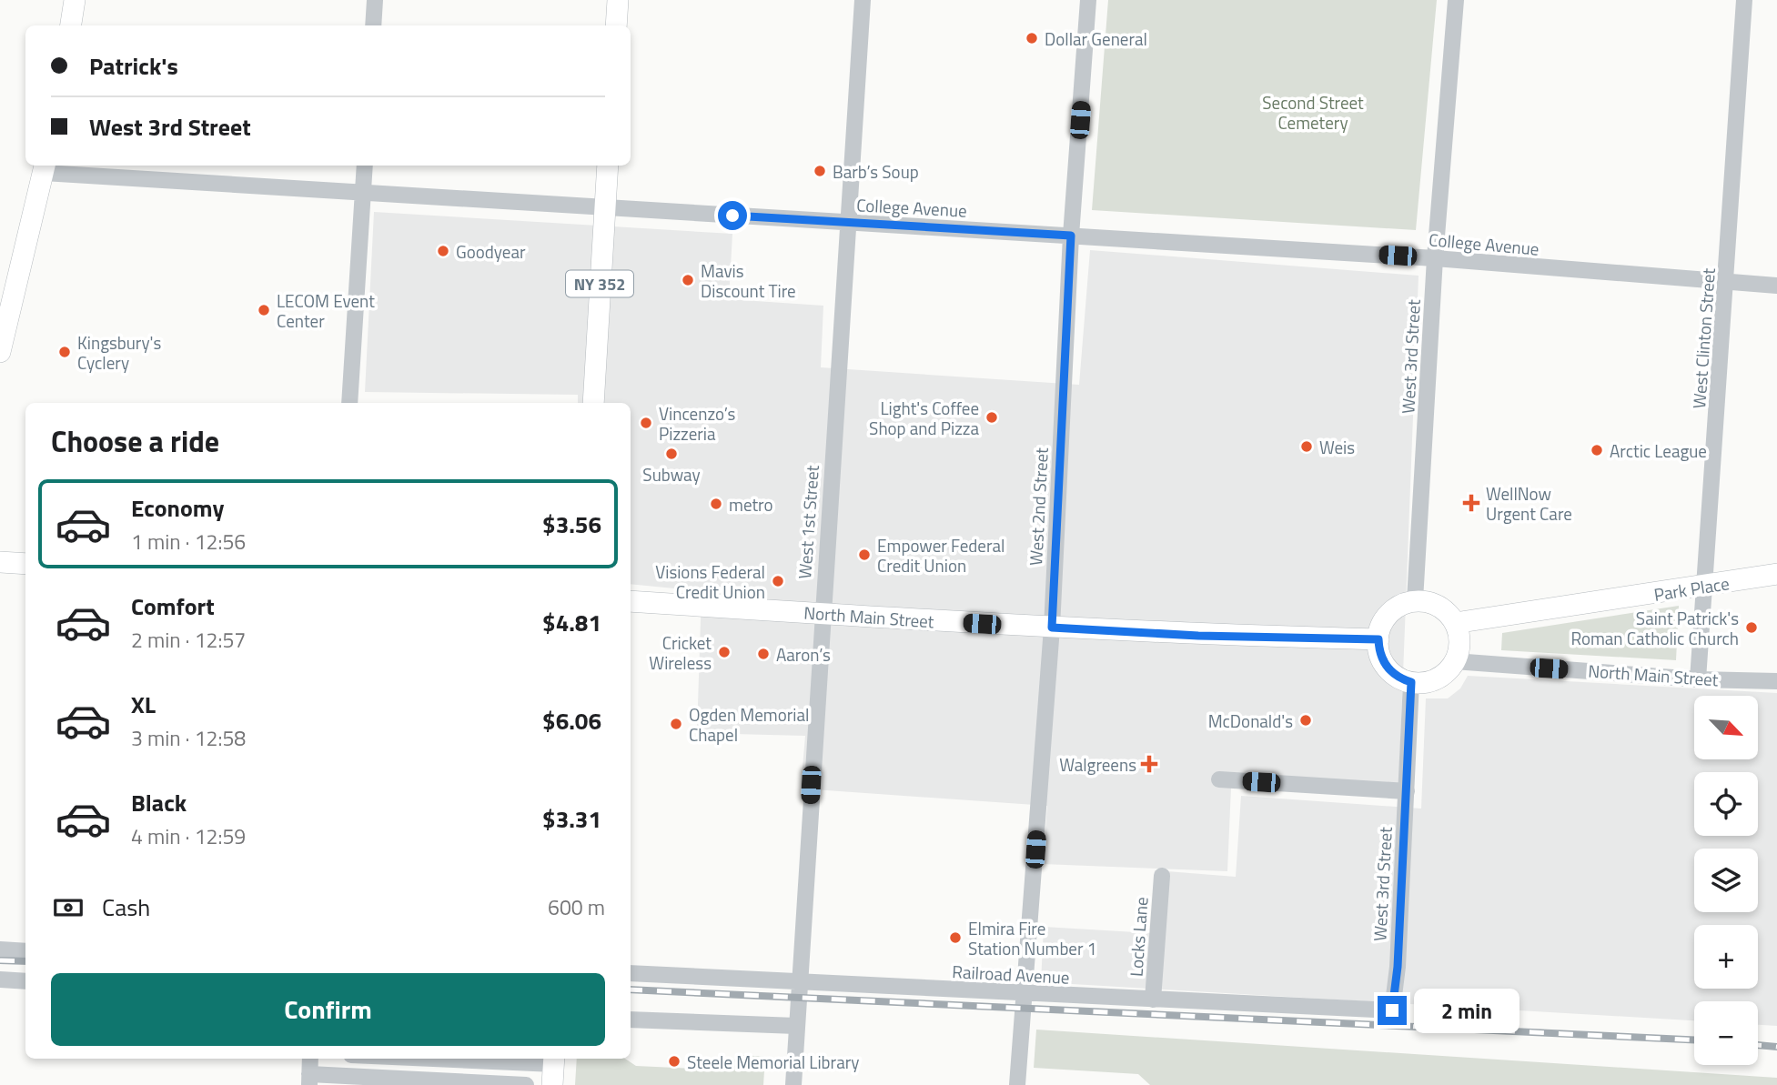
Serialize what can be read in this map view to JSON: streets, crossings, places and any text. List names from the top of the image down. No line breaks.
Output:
{"streets":{"main road":["NY 352","Park Place","North Main Street"],"street":["College Avenue","West Clinton Street","West 3rd Street","West 2nd Street","West 1st Street","Locks Lane","Railroad Avenue"]},"crossings":[["College Avenue","NY 352"],["College Avenue","West Clinton Street"],["College Avenue","West 3rd Street"],["College Avenue","West 2nd Street"],["College Avenue","West 1st Street"],["West Clinton Street","Park Place"],["West Clinton Street","North Main Street"],["West 3rd Street","Park Place"],["West 3rd Street","North Main Street"],["West 3rd Street","Railroad Avenue"],["West 2nd Street","North Main Street"],["West 2nd Street","Railroad Avenue"],["West 1st Street","North Main Street"],["West 1st Street","Railroad Avenue"],["Park Place","North Main Street"],["Locks Lane","Railroad Avenue"]],"parks":["Second Street Cemetery"],"places":{"other":["Dollar General","Barb’s Soup","Goodyear","Mavis Discount Tire","LECOM Event Center","Kingsbury's Cyclery","Light's Coffee Shop and Pizza","Vincenzo’s Pizzeria","Weis","Arctic League","Subway","metro","Empower Federal Credit Union","Visions Federal Credit Union","Saint Patrick's Roman Catholic Church","Cricket Wireless","Aaron’s","McDonald's","Ogden Memorial Chapel","Elmira Fire Station Number 1","Steele Memorial Library"],"health":["WellNow Urgent Care","Walgreens"]},"north":"bottom right","page":{"banner":["Patrick's","West 3rd Street"],"heading":"Choose a ride","list":[{"name":"Economy","note":"1 min · 12:56","value":"$3.56"},{"name":"Comfort","note":"2 min · 12:57","value":"$4.81"},{"name":"XL","note":"3 min · 12:58","value":"$6.06"},{"name":"Black","note":"4 min · 12:59","value":"$3.31"}],"map_buttons":["+","−"],"pay":["Cash","600 m"],"buttons":"Confirm","bubble":"2 min"}}
